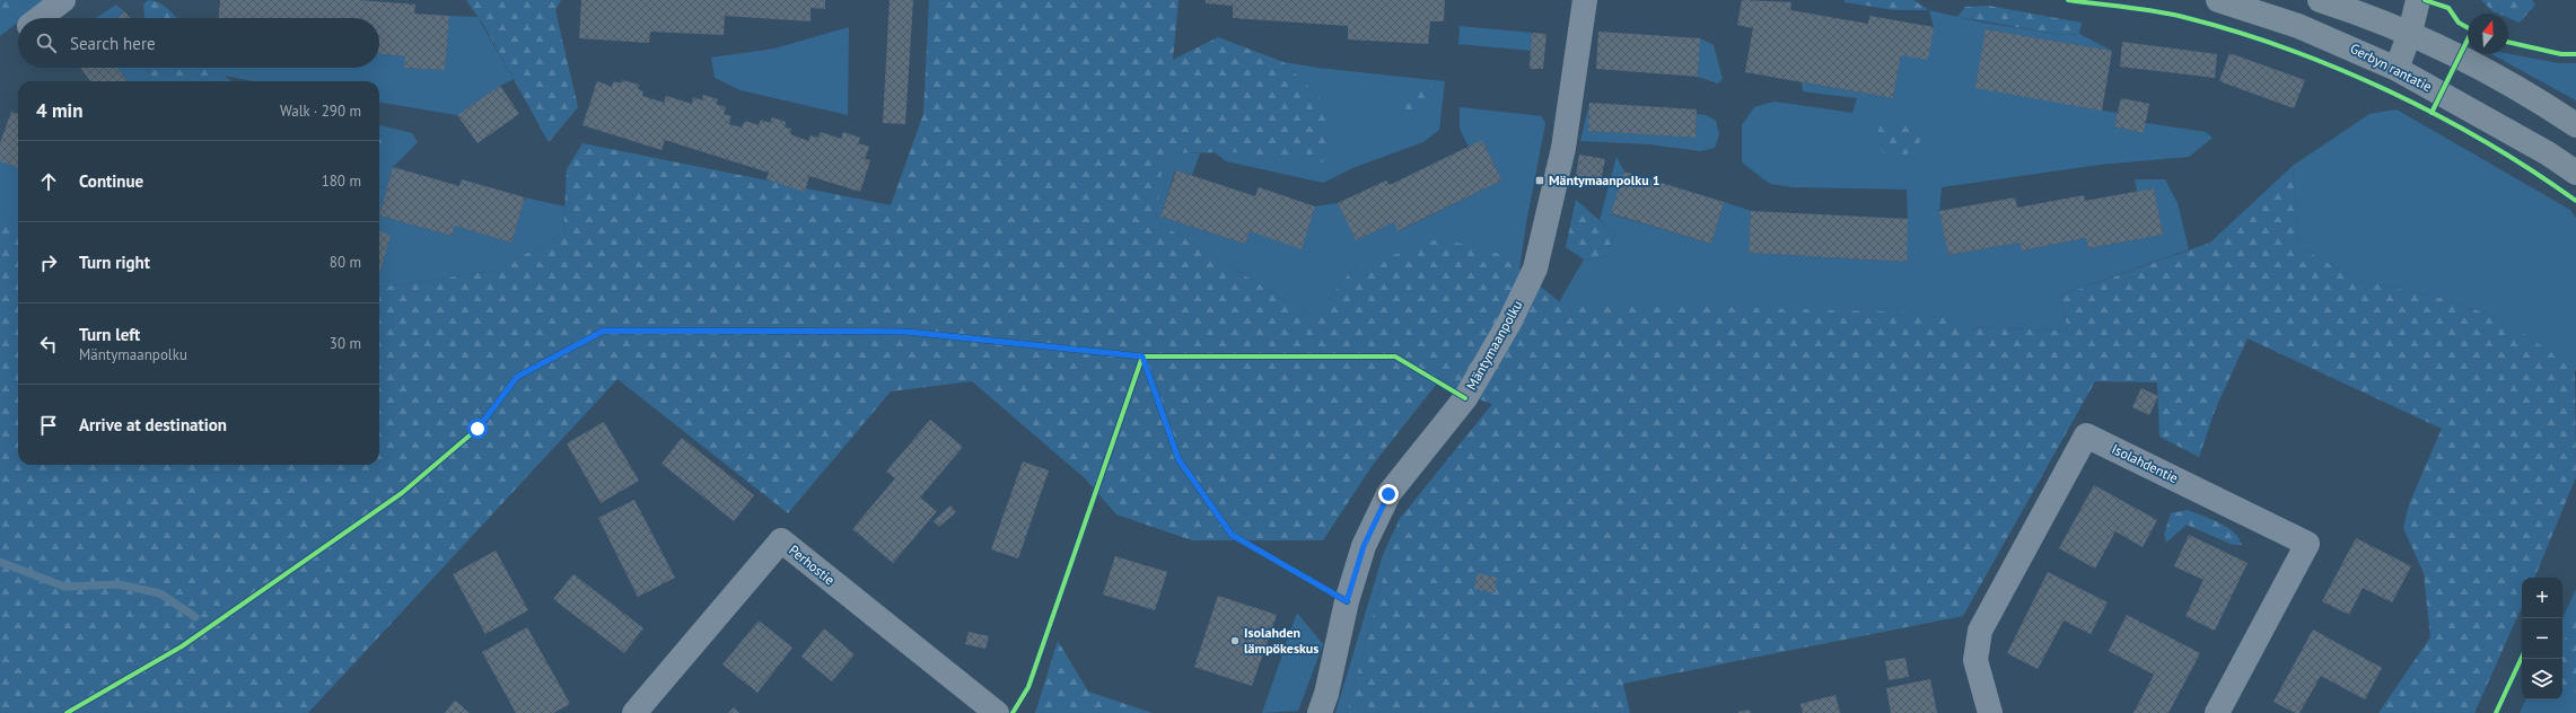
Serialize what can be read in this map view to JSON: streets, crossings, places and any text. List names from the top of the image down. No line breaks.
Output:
{"streets":{"main road":["Gerbyn rantatie"],"street":["Mäntymaanpolku","Isolahdentie","Perhostie"]},"places":{"transit":["Mäntymaanpolku 1"],"other":["Isolahden lämpökeskus"]},"north":"top","page":{"search":"Search here","heading":["4 min","Walk · 290 m"],"list":[["Continue","180 m"],["Turn right","80 m"],["Turn left","Mäntymaanpolku","30 m"],"Arrive at destination"],"map_buttons":["+","−"]}}
